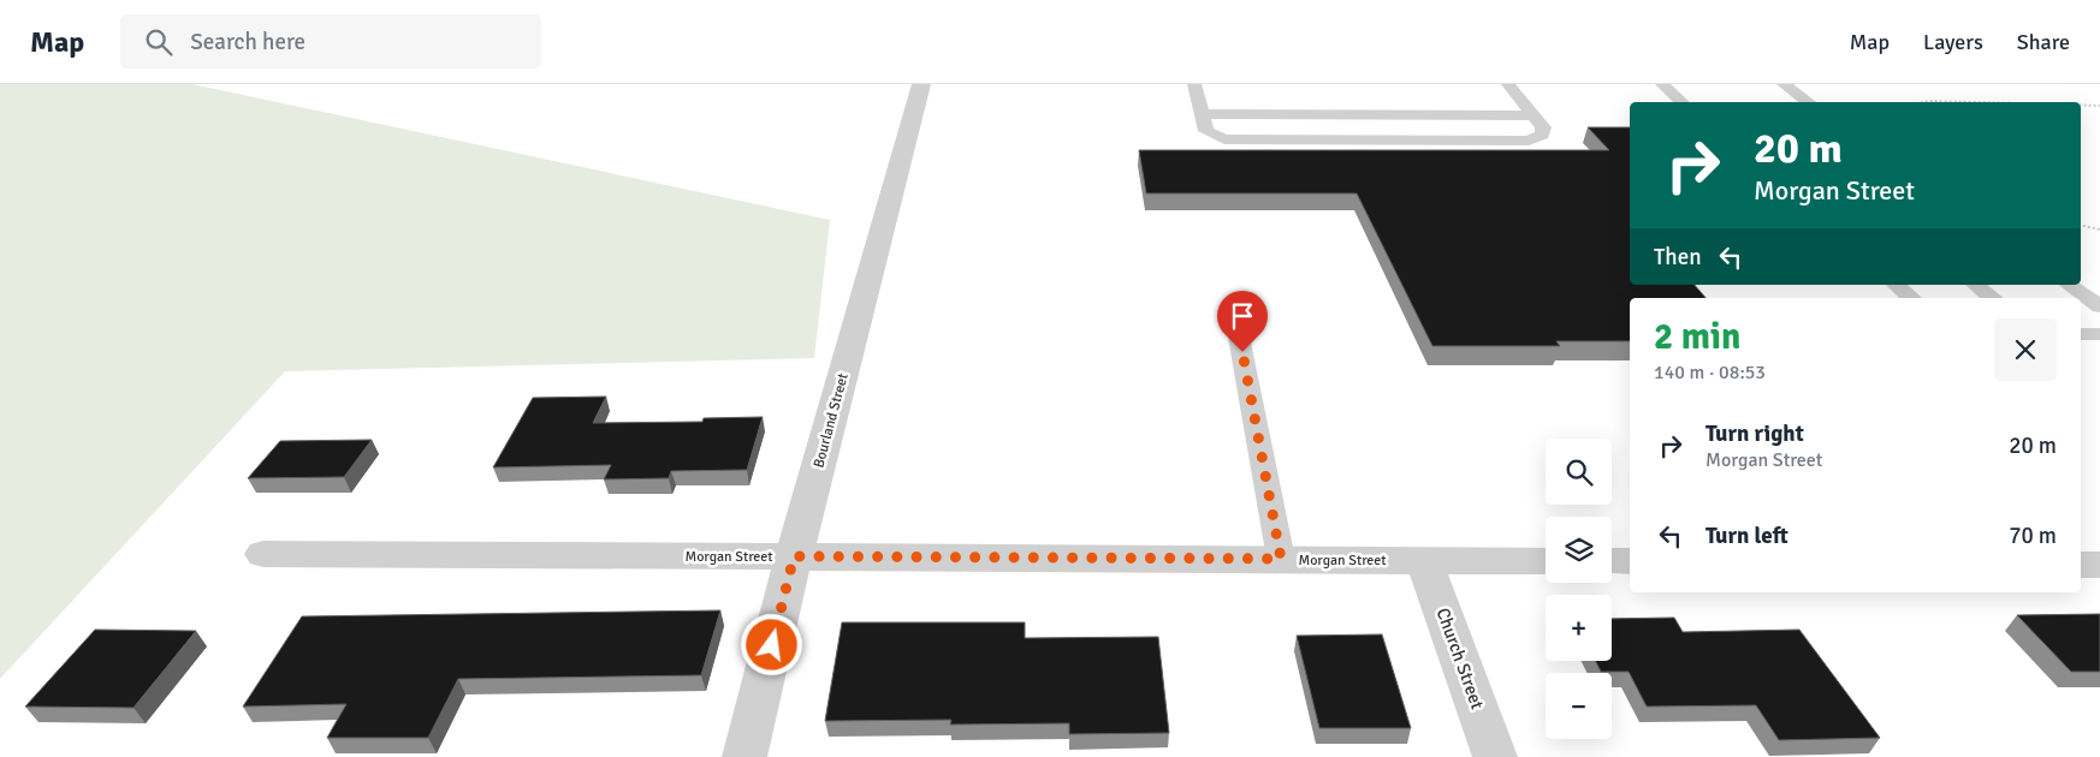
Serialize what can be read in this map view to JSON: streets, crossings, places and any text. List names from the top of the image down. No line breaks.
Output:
{"streets":{"street":["Bourland Street","Morgan Street","Church Street"]},"crossings":[["Bourland Street","Morgan Street"],["Morgan Street","Church Street"]],"page":{"header":"Map","search":"Search here","nav":["Map","Layers","Share"],"turn":["20 m","Morgan Street"],"then":"Then","heading":["2 min","140 m · 08:53"],"list":[{"name":"Turn right","note":"Morgan Street","value":"20 m"},{"name":"Turn left","value":"70 m"}],"map_buttons":["+","−"]}}
